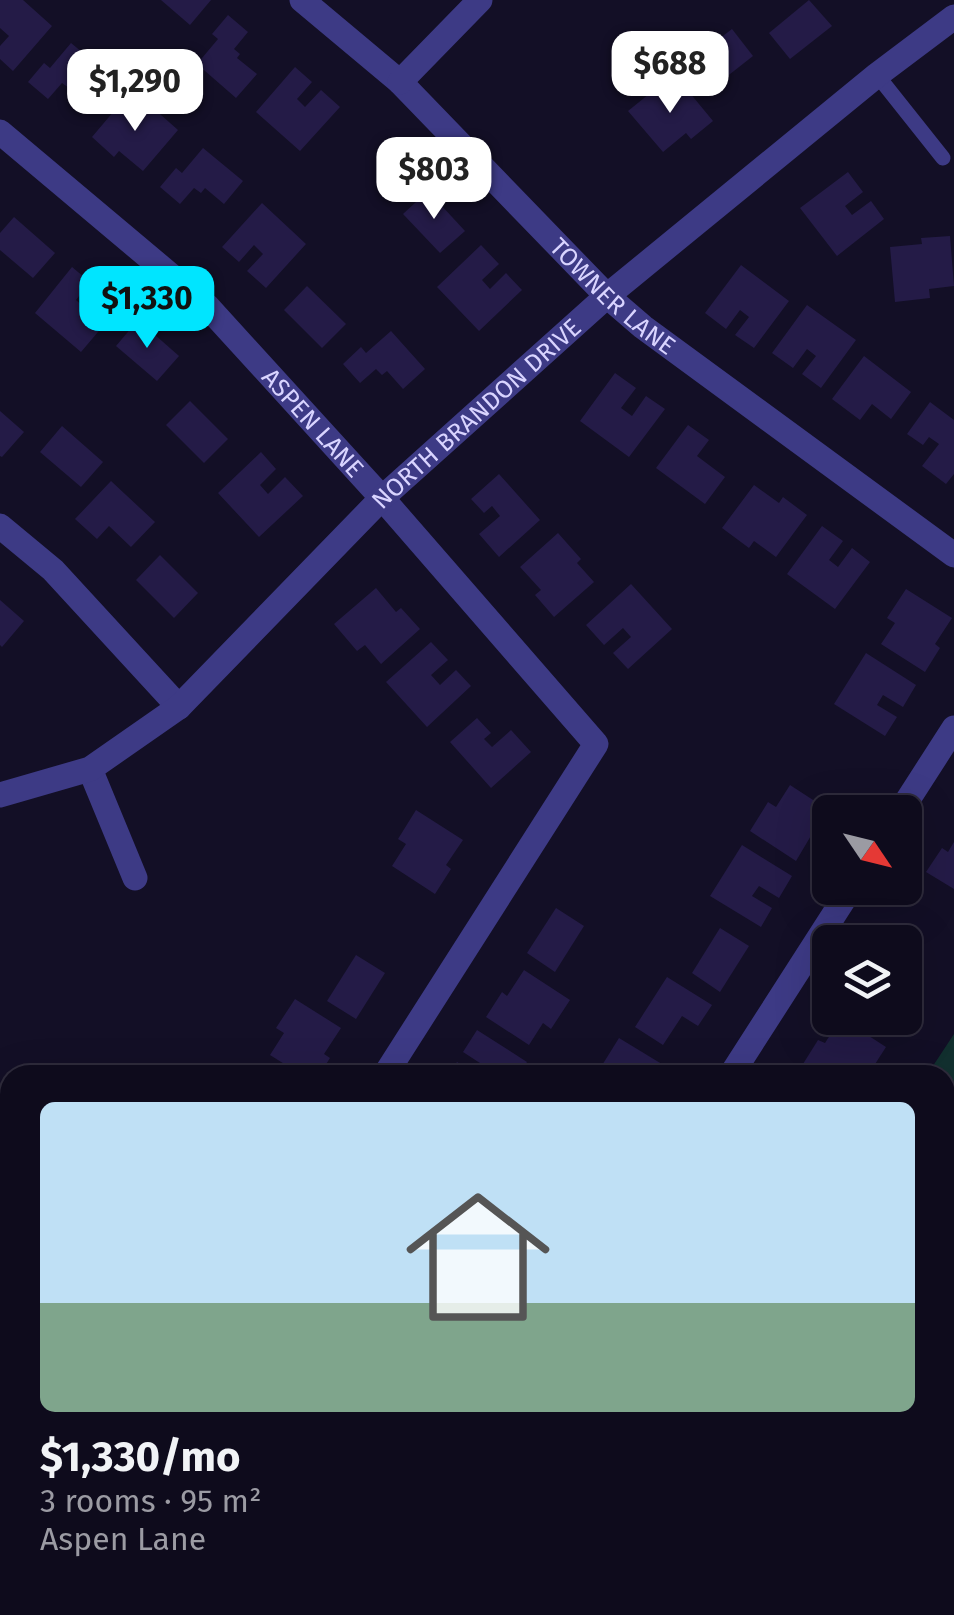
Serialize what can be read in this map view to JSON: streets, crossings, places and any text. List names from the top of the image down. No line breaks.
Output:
{"streets":{"street":["TOWNER LANE","NORTH BRANDON DRIVE","ASPEN LANE"]},"crossings":[["TOWNER LANE","NORTH BRANDON DRIVE"],["NORTH BRANDON DRIVE","ASPEN LANE"]],"north":"bottom right","page":{"price":["$688","$1,290","$803","$1,330"],"list":[{"name":"$1,330/mo","note":"3 rooms · 95 m² · Aspen Lane"}]}}
